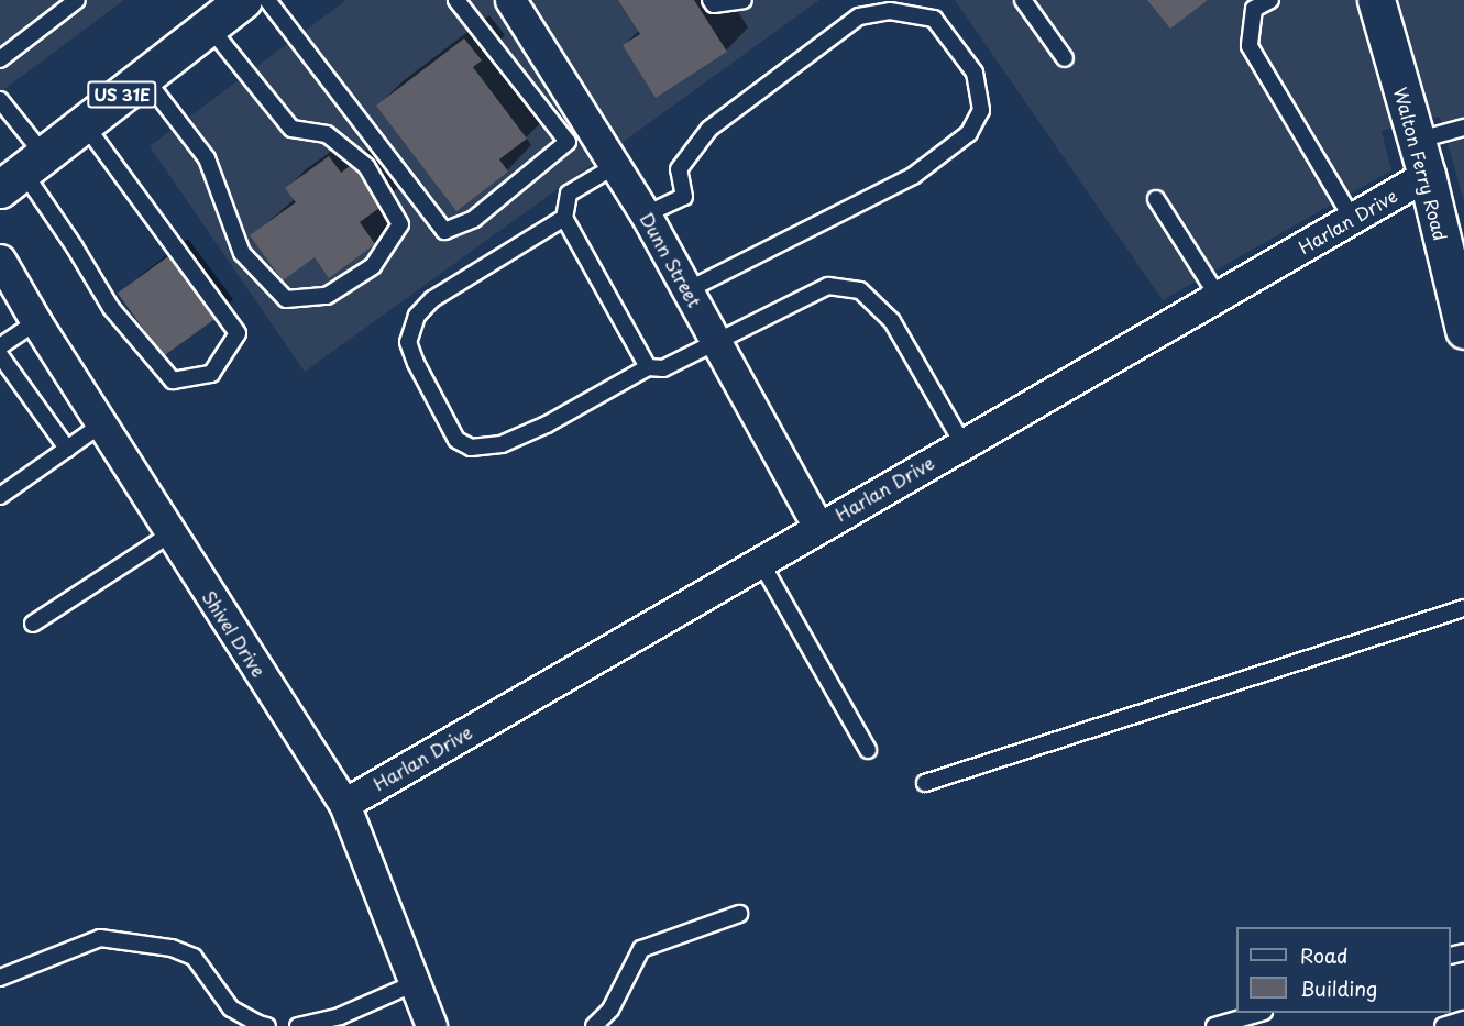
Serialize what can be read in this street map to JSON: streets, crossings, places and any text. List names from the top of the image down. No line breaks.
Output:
{"streets":{"street":["US 31E","Walton Ferry Road","Harlan Drive","Dunn Street","Shivel Drive"]},"crossings":[["Walton Ferry Road","Harlan Drive"],["Harlan Drive","Dunn Street"],["Harlan Drive","Shivel Drive"]],"legend":["Road","Building"]}
